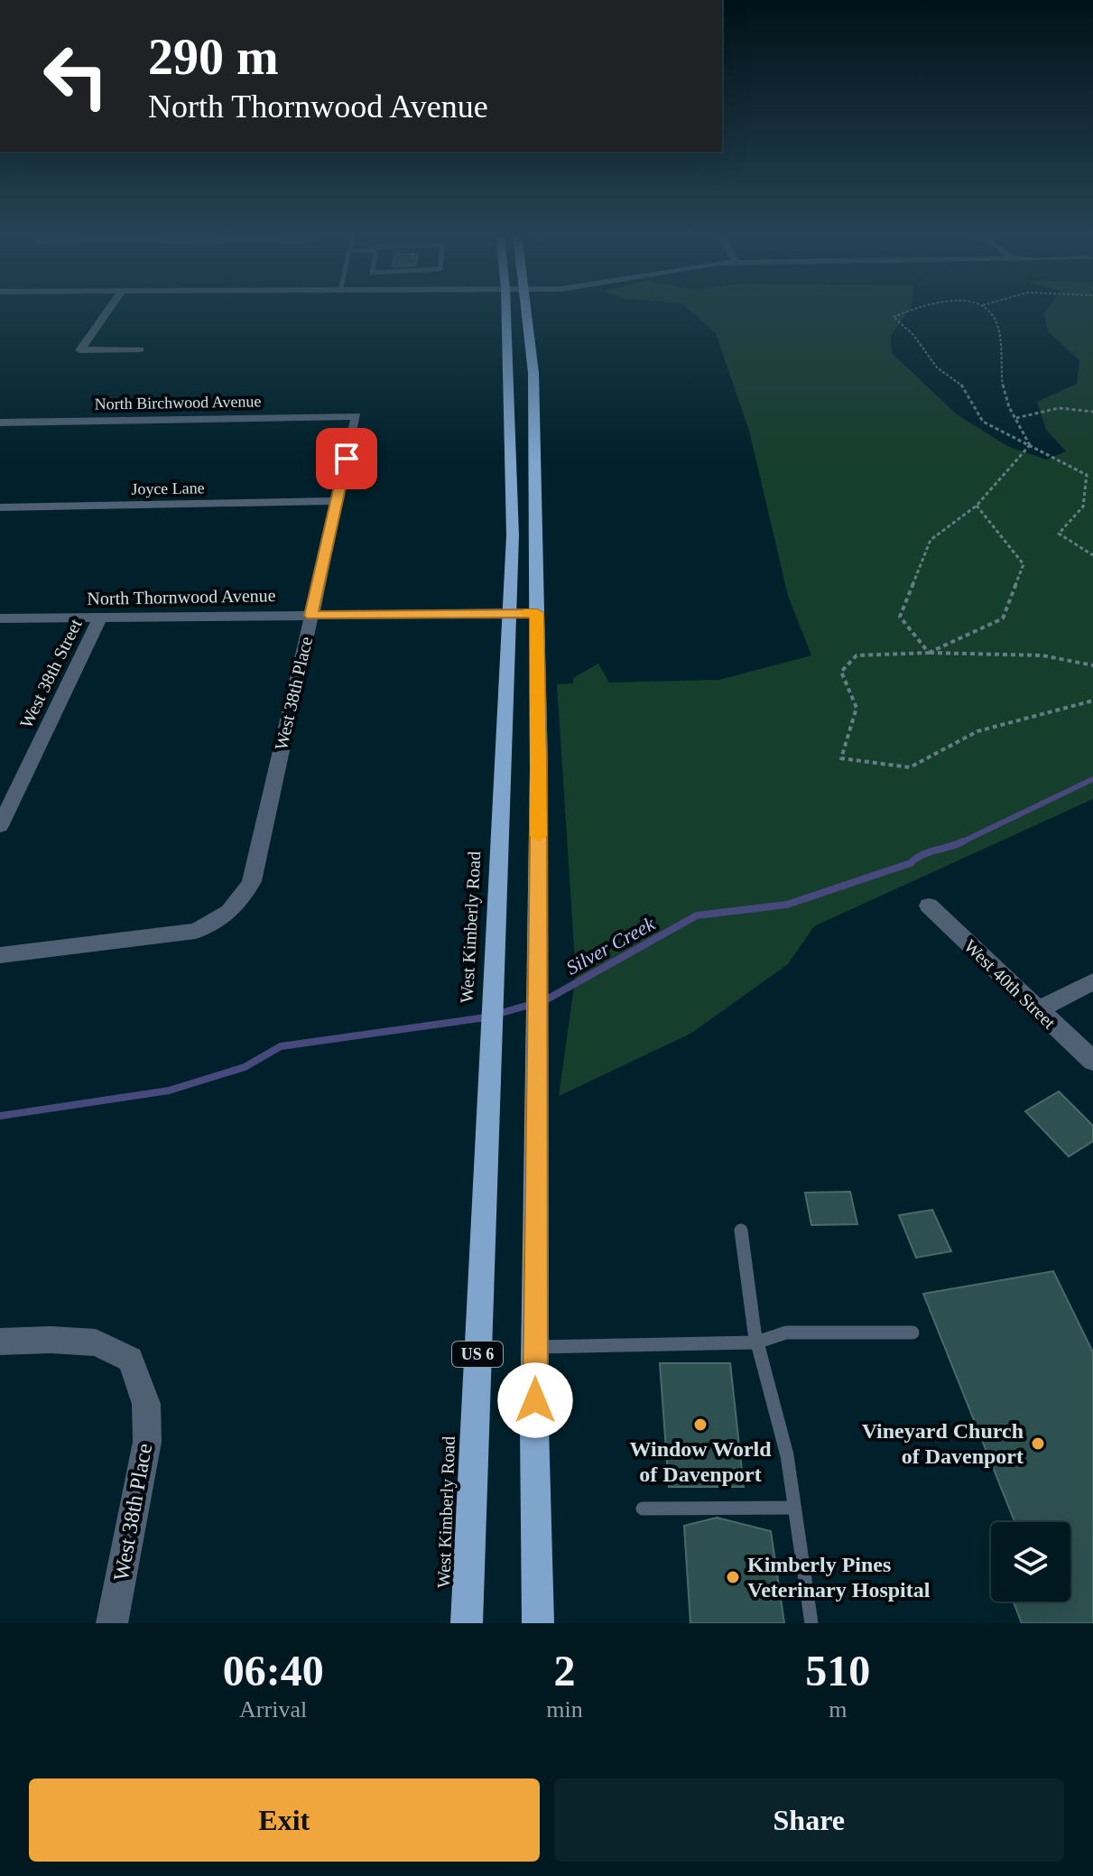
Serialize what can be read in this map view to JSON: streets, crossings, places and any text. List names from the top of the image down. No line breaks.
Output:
{"streets":{"main road":["West Kimberly Road","US 6"],"street":["North Birchwood Avenue","Joyce Lane","North Thornwood Avenue","West 38th Street","West 38th Place","West 40th Street"]},"crossings":[["North Birchwood Avenue","West 38th Place"],["Joyce Lane","West 38th Place"],["North Thornwood Avenue","West 38th Street"],["North Thornwood Avenue","West 38th Place"],["North Thornwood Avenue","West Kimberly Road"]],"water":["Silver Creek"],"places":["Window World of Davenport","Vineyard Church of Davenport","Kimberly Pines Veterinary Hospital"],"page":{"turn":["290 m","North Thornwood Avenue"],"eta":["06:40","Arrival","2","min","510","m"],"buttons":["Exit","Share"]}}
